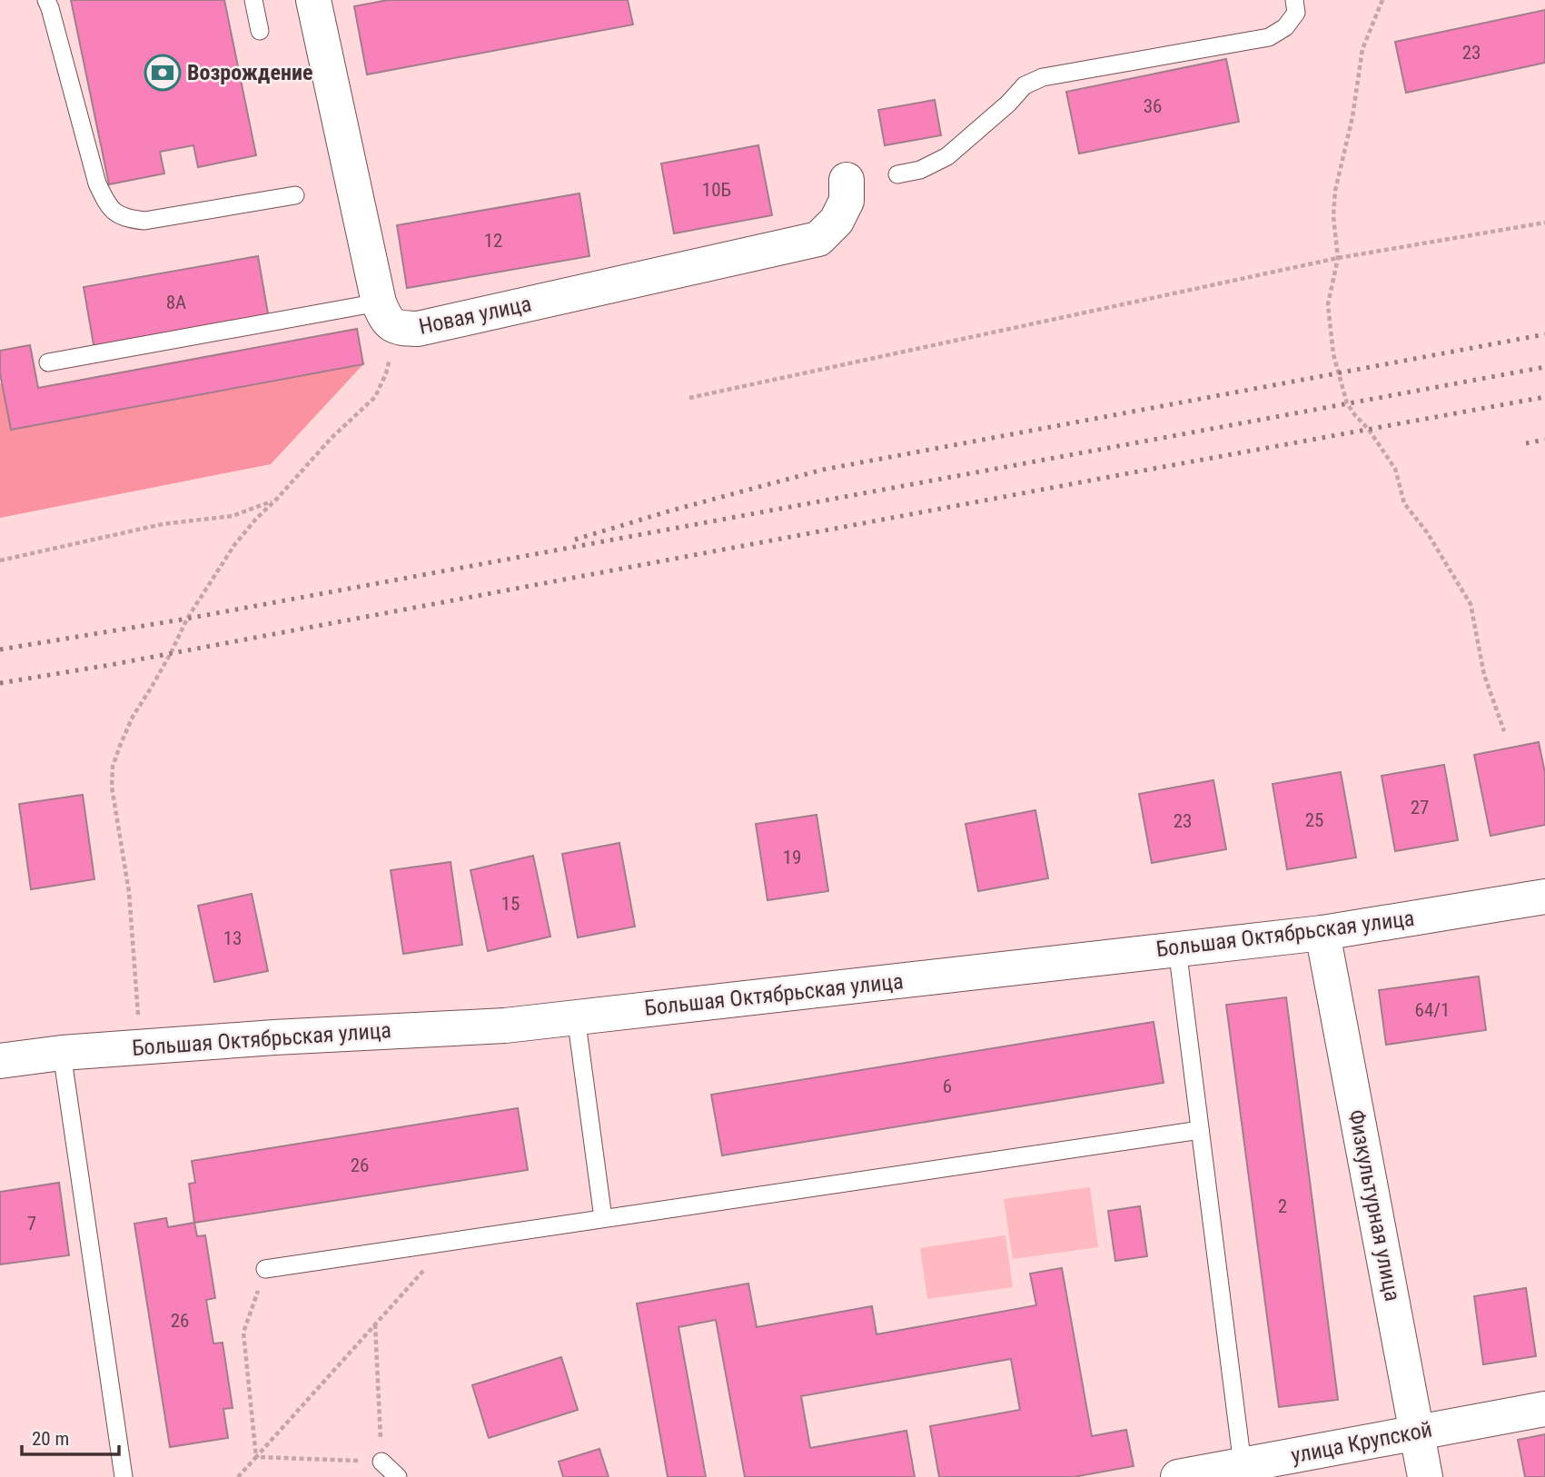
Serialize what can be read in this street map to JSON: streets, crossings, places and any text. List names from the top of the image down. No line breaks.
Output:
{"streets":{"street":["Новая улица","Большая Октябрьская улица","Физкультурная улица","улица Крупской"]},"crossings":[["Большая Октябрьская улица","Физкультурная улица"],["Физкультурная улица","улица Крупской"]],"places":{"bank":["Возрождение"]},"house_numbers":["23","36","10Б","12","8А","27","25","23","19","15","13","64/1","6","26","2","7","26"],"scale_bar":"20 m"}
